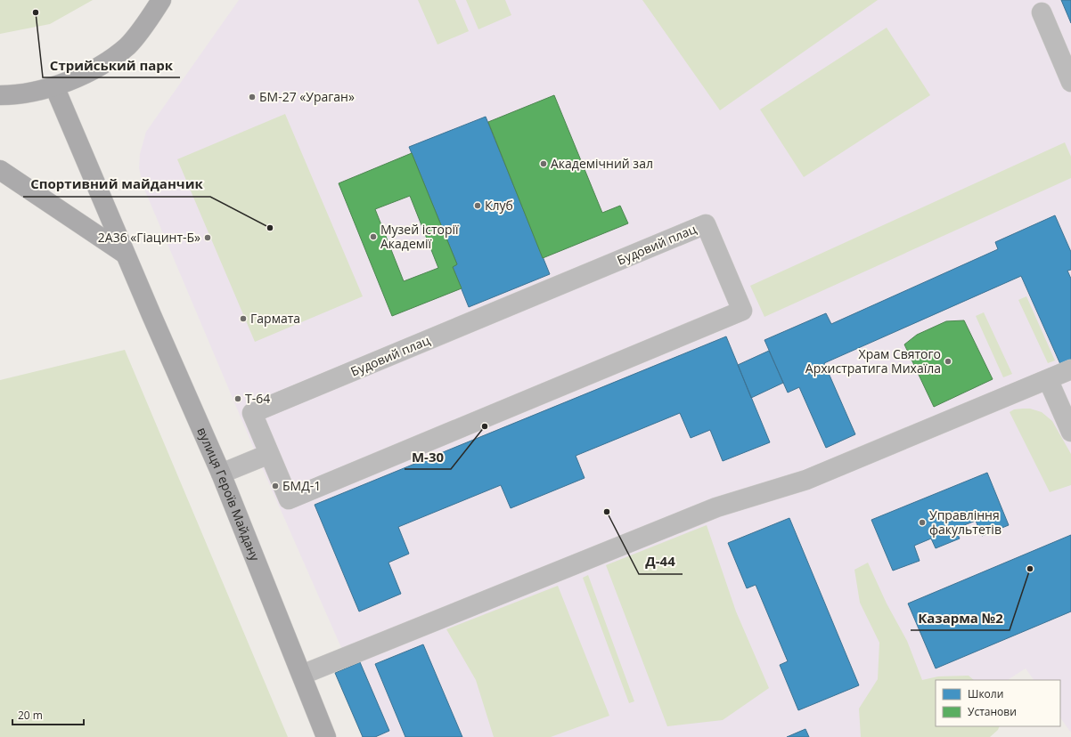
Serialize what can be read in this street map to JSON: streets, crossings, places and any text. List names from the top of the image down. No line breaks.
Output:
{"streets":{"main road":["вулиця Героїв Майдану"],"street":["Будовий плац"]},"places":["Стрийський парк","БМ-27 «Ураган»","Академічний зал","Клуб","Спортивний майданчик","Музей історії Академії","2А36 «Гіацинт-Б»","Гармата","Храм Святого Архистратига Михаїла","Т-64","М-30","БМД-1","Д-44","Управління факультетів","Казарма №2"],"legend":["Школи","Установи"],"scale_bar":"20 m"}
